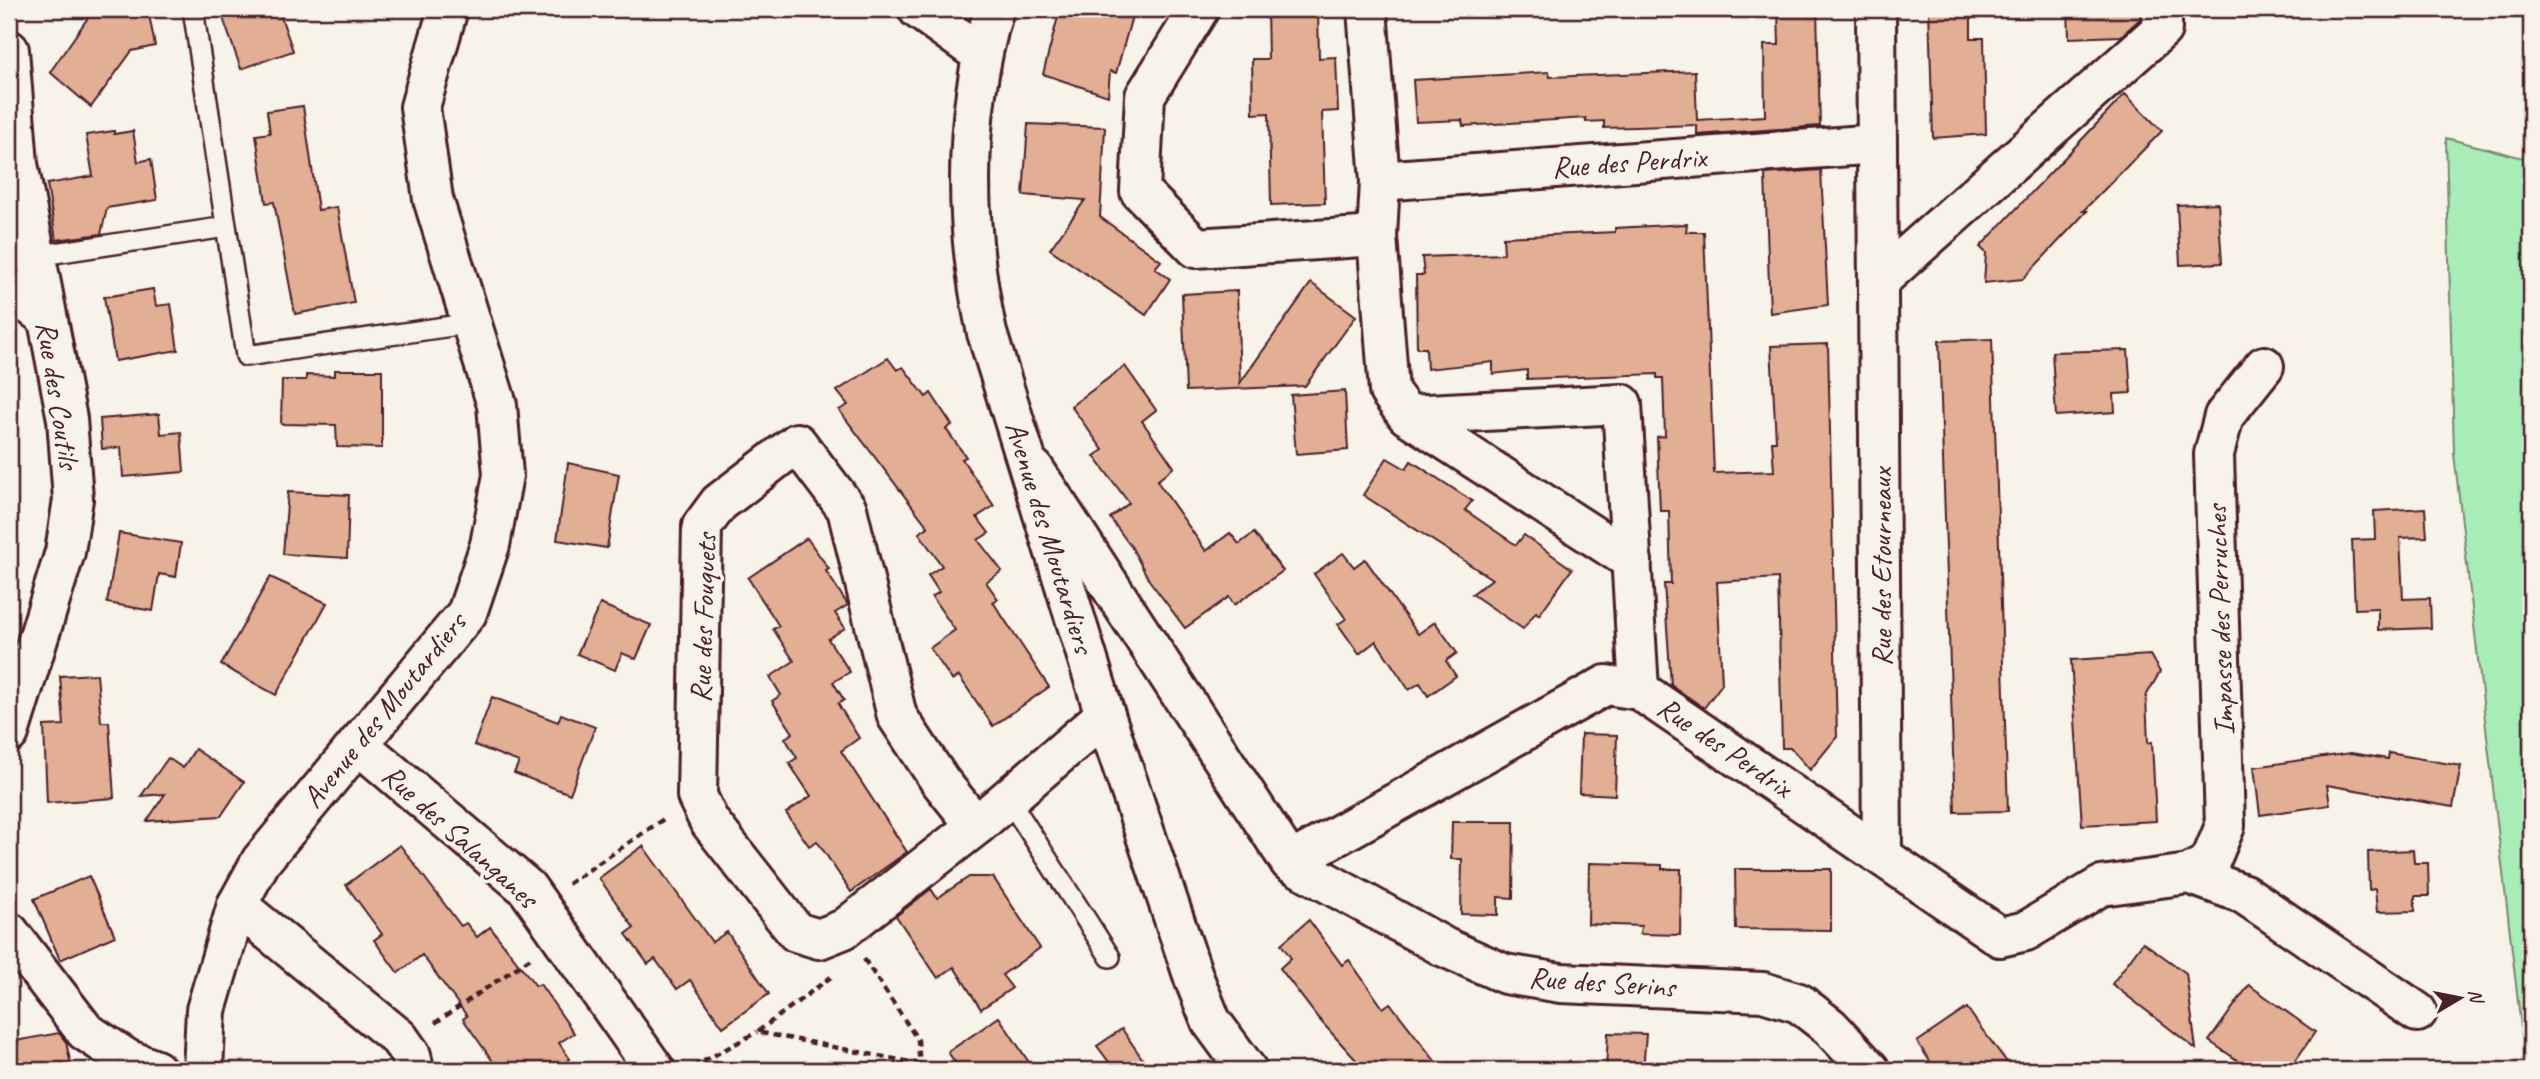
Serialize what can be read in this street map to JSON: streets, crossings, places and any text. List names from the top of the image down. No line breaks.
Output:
{"streets":{"street":["Rue des Perdrix","Rue des Coutils","Avenue des Moutardiers","Rue des Etourneaux","Rue des Fouquets","Impasse des Perruches","Rue des Salanganes","Rue des Serins"]},"crossings":[["Rue des Perdrix","Rue des Etourneaux"],["Avenue des Moutardiers","Rue des Fouquets"],["Avenue des Moutardiers","Rue des Salanganes"],["Avenue des Moutardiers","Rue des Serins"]],"north":"right"}
